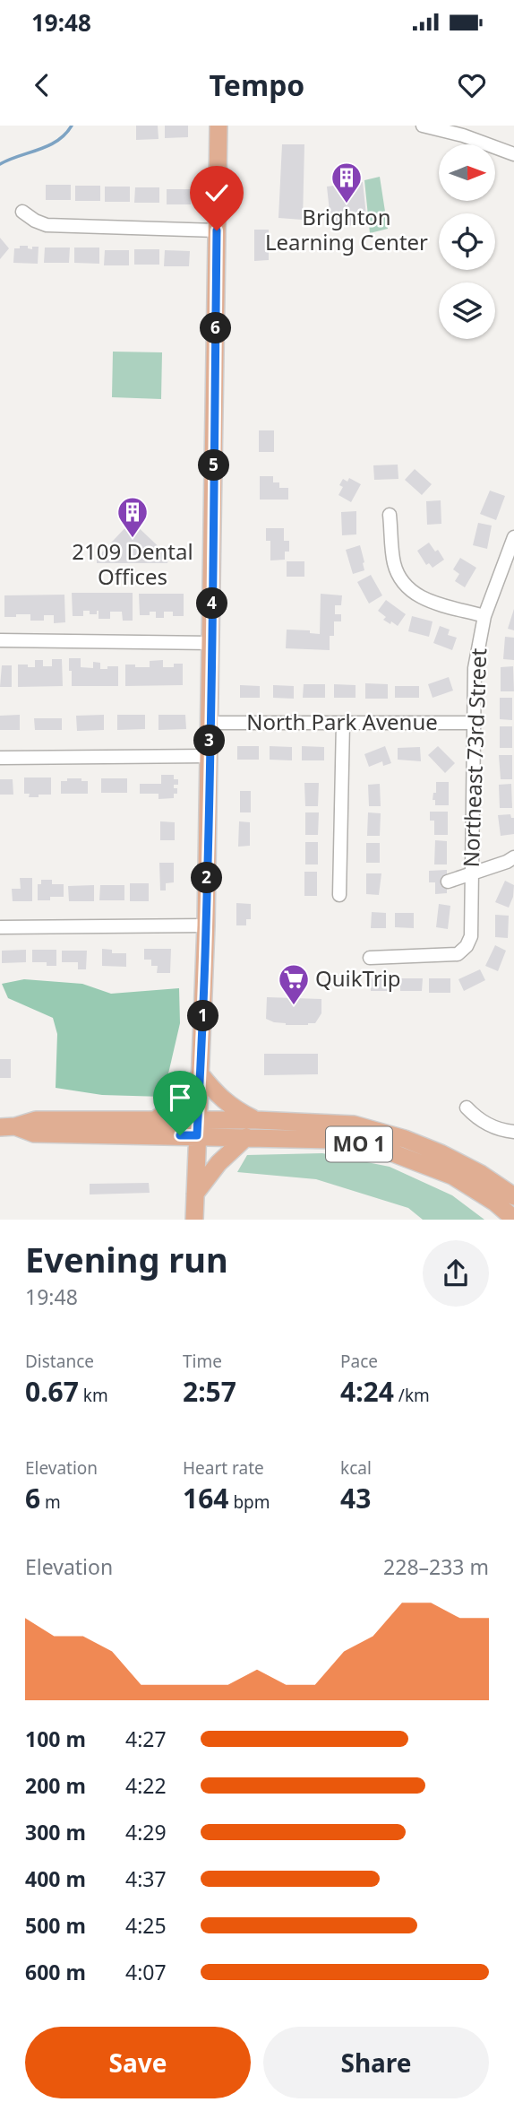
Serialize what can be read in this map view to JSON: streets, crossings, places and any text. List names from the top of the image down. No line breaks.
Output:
{"streets":{"main road":["MO 1"],"street":["North Park Avenue","Northeast 73rd Street"]},"crossings":[["North Park Avenue","Northeast 73rd Street"]],"places":{"building":["Brighton Learning Center","2109 Dental Offices"],"supermarket":["QuikTrip"]},"north":"right","page":{"status":"19:48","header":"Tempo","pins":["6","5","4","3","2","1"],"heading":["Evening run","19:48"],"stats":[["Distance","0.67 km"],["Time","2:57"],["Pace","4:24 /km"],["Elevation","6 m"],["Heart rate","164 bpm"],["kcal","43"]],"chart":["Elevation","228–233 m"],"list":[{"name":"100 m","note":"4:27"},{"name":"200 m","note":"4:22"},{"name":"300 m","note":"4:29"},{"name":"400 m","note":"4:37"},{"name":"500 m","note":"4:25"},{"name":"600 m","note":"4:07"}],"buttons":["Save","Share"]}}
